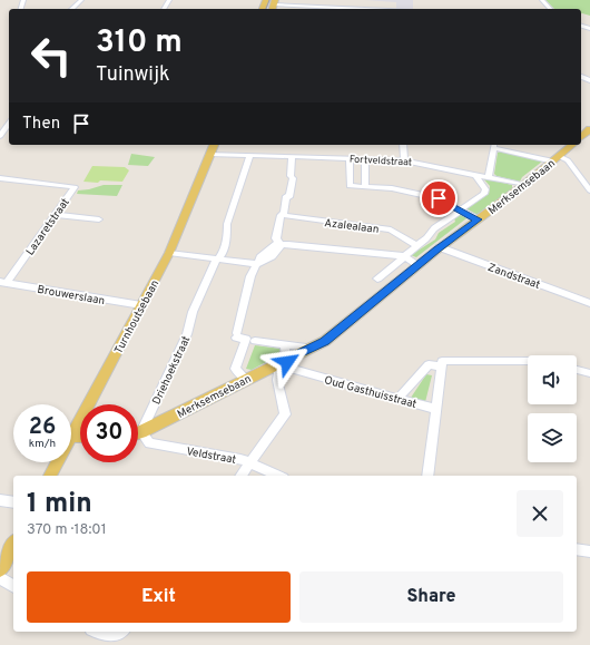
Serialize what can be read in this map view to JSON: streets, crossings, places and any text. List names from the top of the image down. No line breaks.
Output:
{"streets":{"main road":["Merksemsebaan","Turnhoutsebaan"],"street":["Fortveldstraat","Azalealaan","Lazaretstraat","Zandstraat","Brouwerslaan","Driehoekstraat","Oud Gasthuisstraat","Veldstraat"]},"crossings":[["Fortveldstraat","Merksemsebaan"],["Fortveldstraat","Turnhoutsebaan"],["Fortveldstraat","Driehoekstraat"],["Merksemsebaan","Azalealaan"],["Merksemsebaan","Zandstraat"],["Merksemsebaan","Driehoekstraat"],["Merksemsebaan","Oud Gasthuisstraat"],["Merksemsebaan","Veldstraat"],["Lazaretstraat","Brouwerslaan"],["Brouwerslaan","Turnhoutsebaan"],["Driehoekstraat","Veldstraat"]],"page":{"turn":["310 m","Tuinwijk"],"then":"Then","speed":"26 km/h","limit":"30","heading":["1 min","370 m · 18:01"],"buttons":["Exit","Share"]}}
